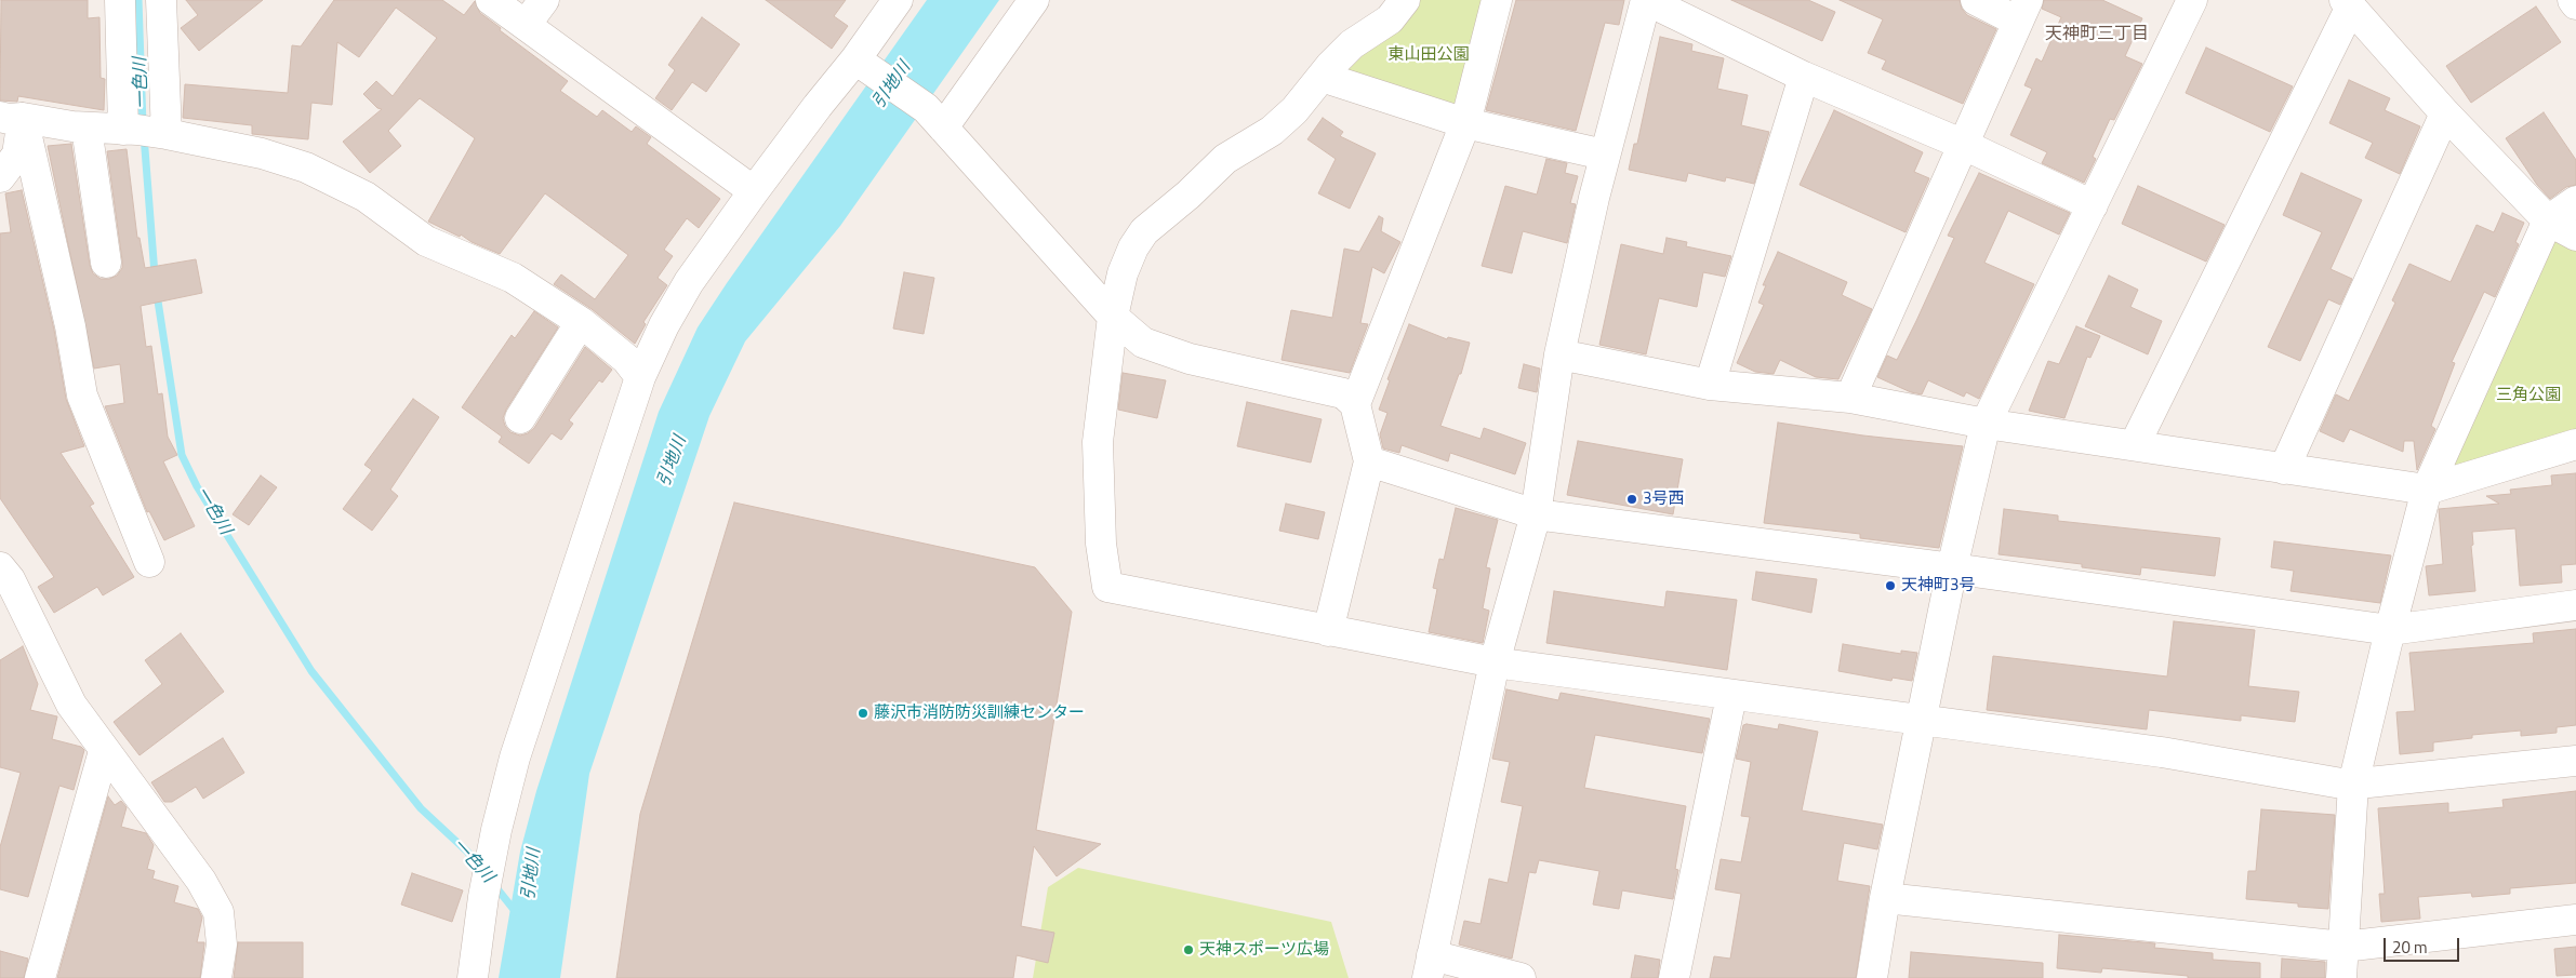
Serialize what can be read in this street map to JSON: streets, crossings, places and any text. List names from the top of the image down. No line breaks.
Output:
{"districts":["天神町三丁目"],"water":["一色川","引地川"],"parks":["東山田公園","三角公園"],"places":["3号西","天神町3号","藤沢市消防防災訓練センター","天神スポーツ広場"],"scale_bar":"20 m"}
